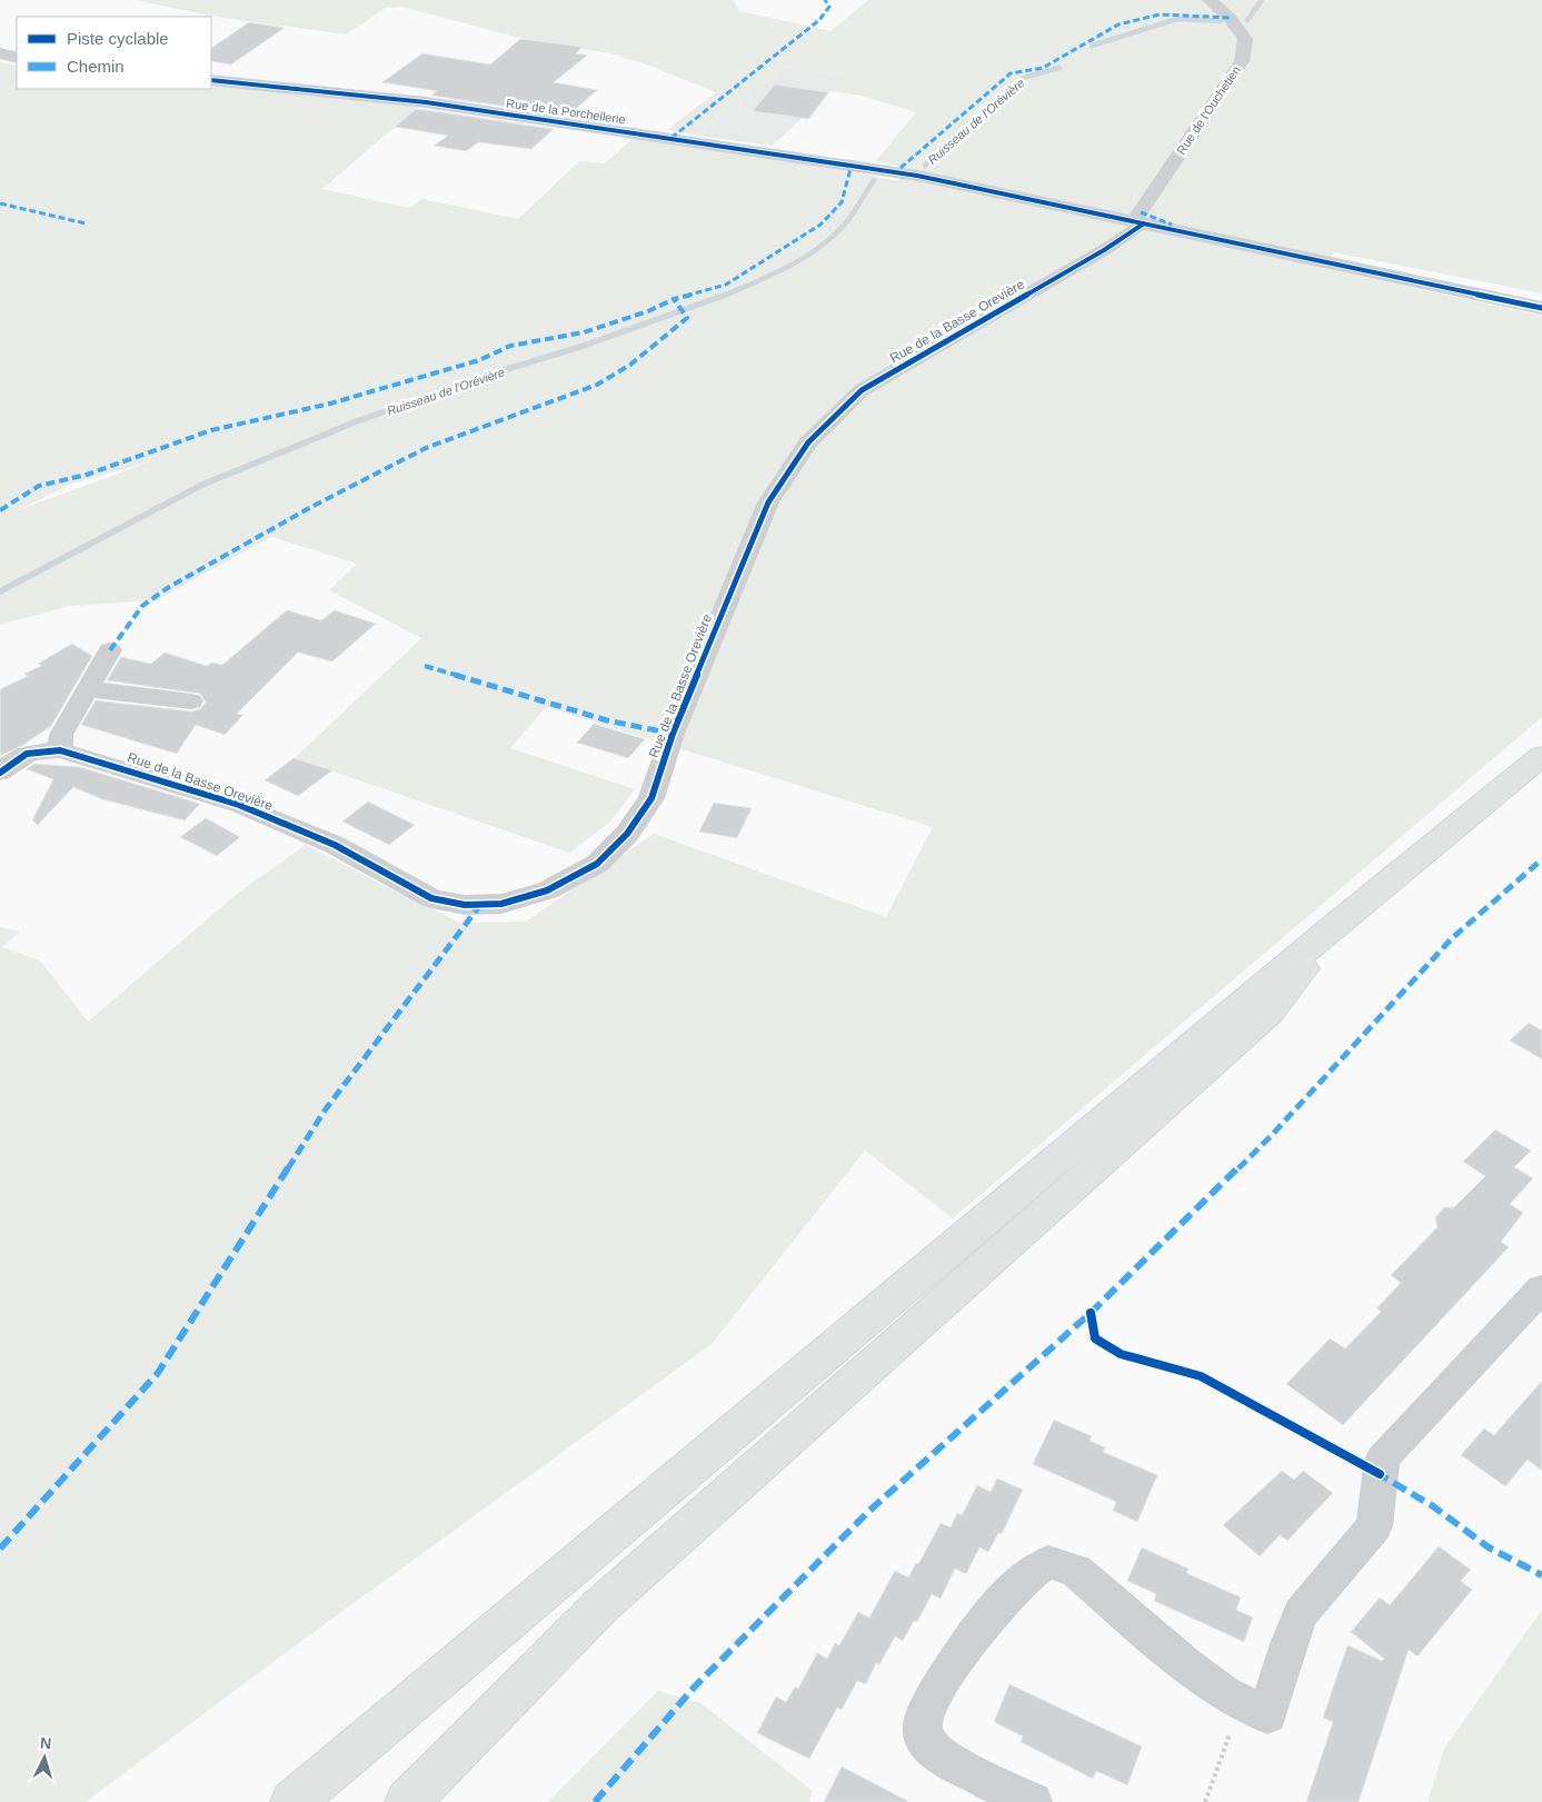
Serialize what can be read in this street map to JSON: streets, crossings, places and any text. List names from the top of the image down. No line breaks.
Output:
{"streets":{"street":["Rue de l'Ouchetien","Rue de la Porchellerie","Rue de la Basse Orevière"]},"crossings":[["Rue de l'Ouchetien","Rue de la Porchellerie"],["Rue de l'Ouchetien","Rue de la Basse Orevière"],["Rue de la Porchellerie","Rue de la Basse Orevière"]],"water":["Ruisseau de l'Orévière"],"legend":["Piste cyclable","Chemin"],"north":"top"}
